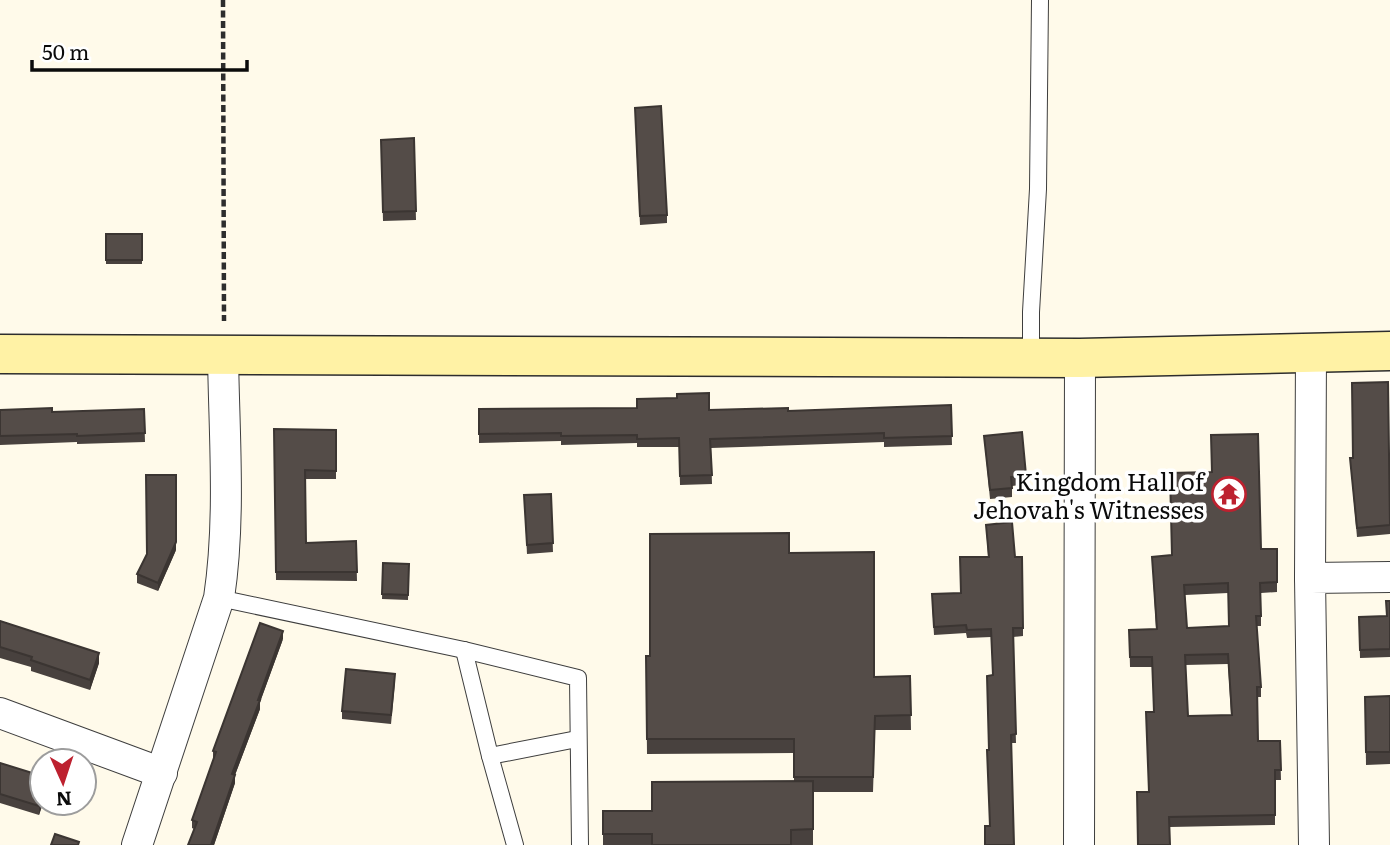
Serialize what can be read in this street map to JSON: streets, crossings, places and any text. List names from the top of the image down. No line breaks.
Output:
{"places":{"temple":["Kingdom Hall of Jehovah's Witnesses"]},"scale_bar":"50 m","north":"bottom"}
